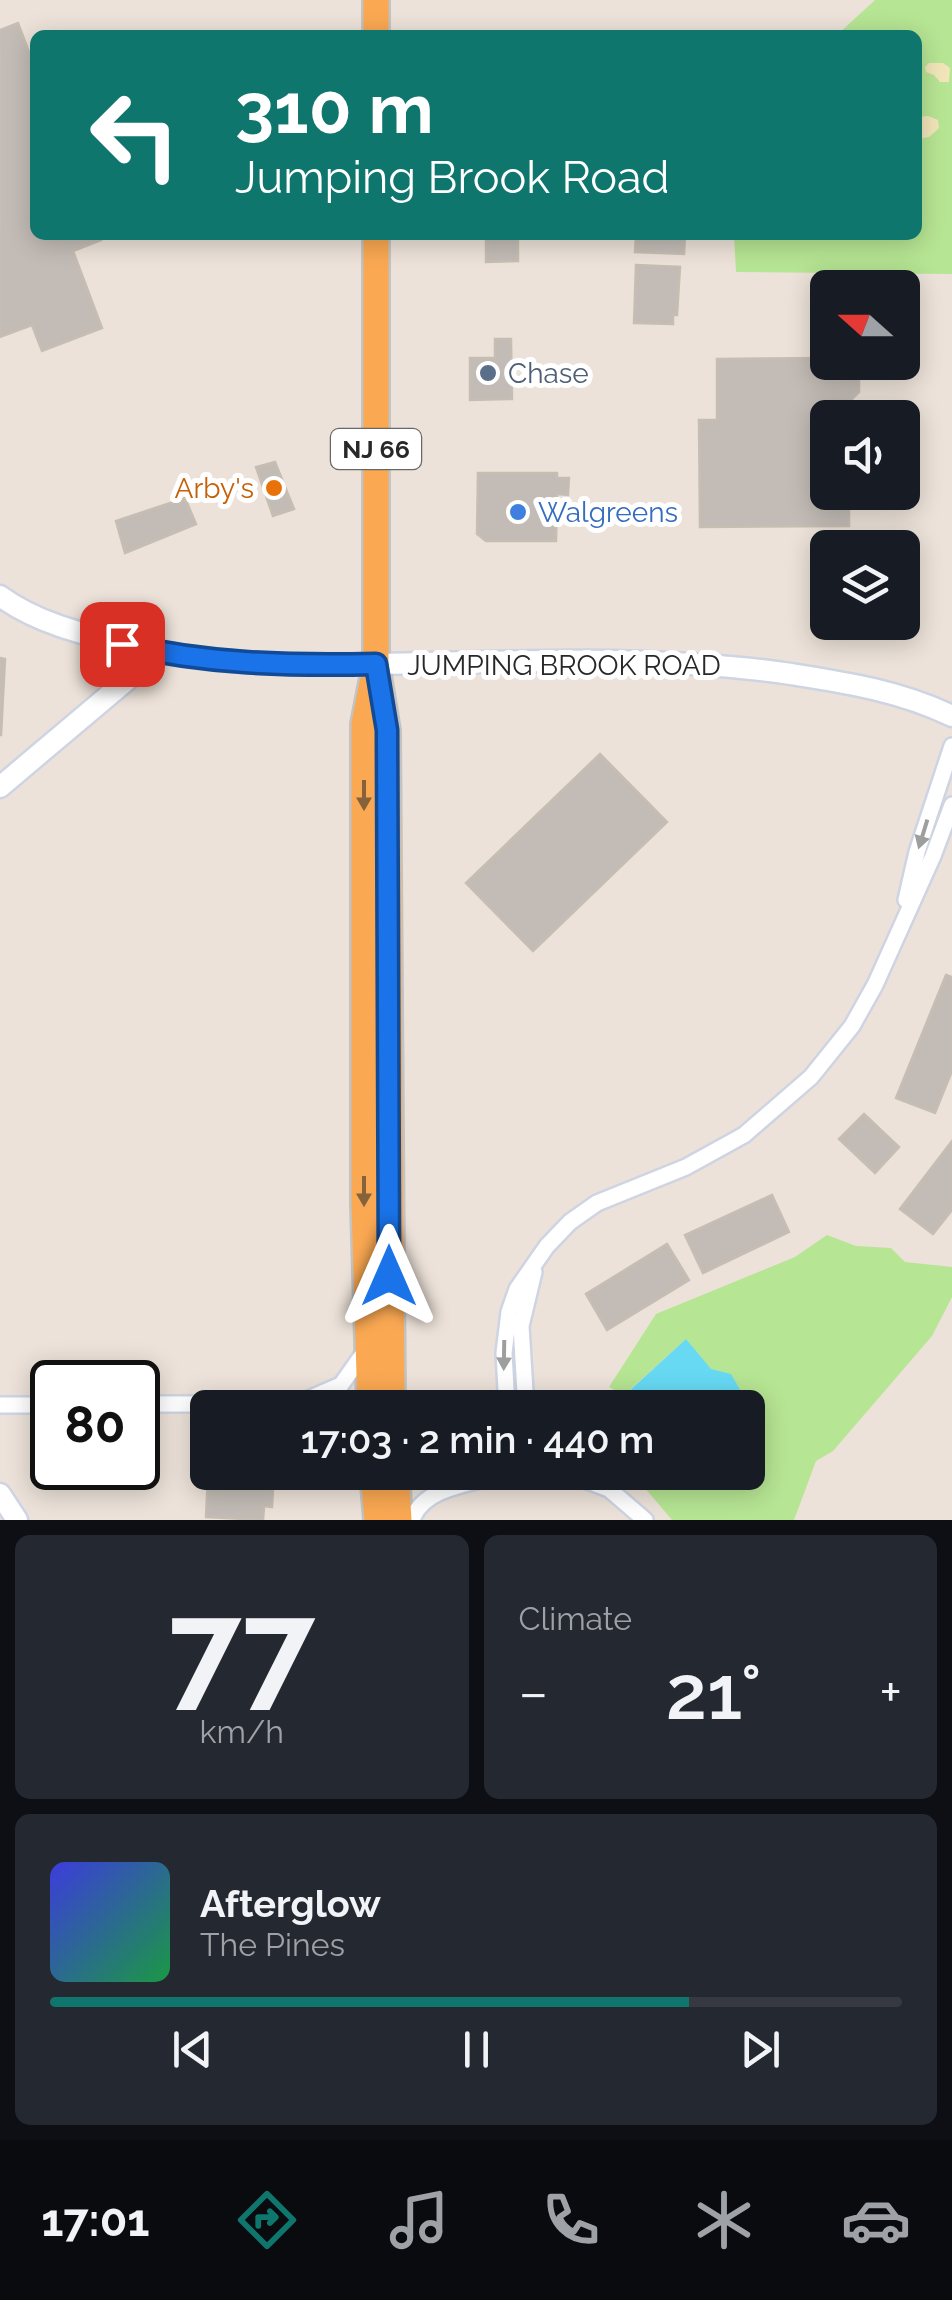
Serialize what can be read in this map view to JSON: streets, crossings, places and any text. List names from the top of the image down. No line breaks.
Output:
{"streets":{"highway":["NJ 66"],"street":["JUMPING BROOK ROAD"]},"crossings":[["NJ 66","JUMPING BROOK ROAD"]],"places":["Chase","Arby's","Walgreens"],"north":"left","page":{"turn":["310 m","Jumping Brook Road"],"limit":"80","trip":"17:03 · 2 min · 440 m","tile":[["77","km/h"],"Climate"],"heat":["−","21°","+"],"song":["Afterglow","The Pines"],"tabs":"17:01"}}
